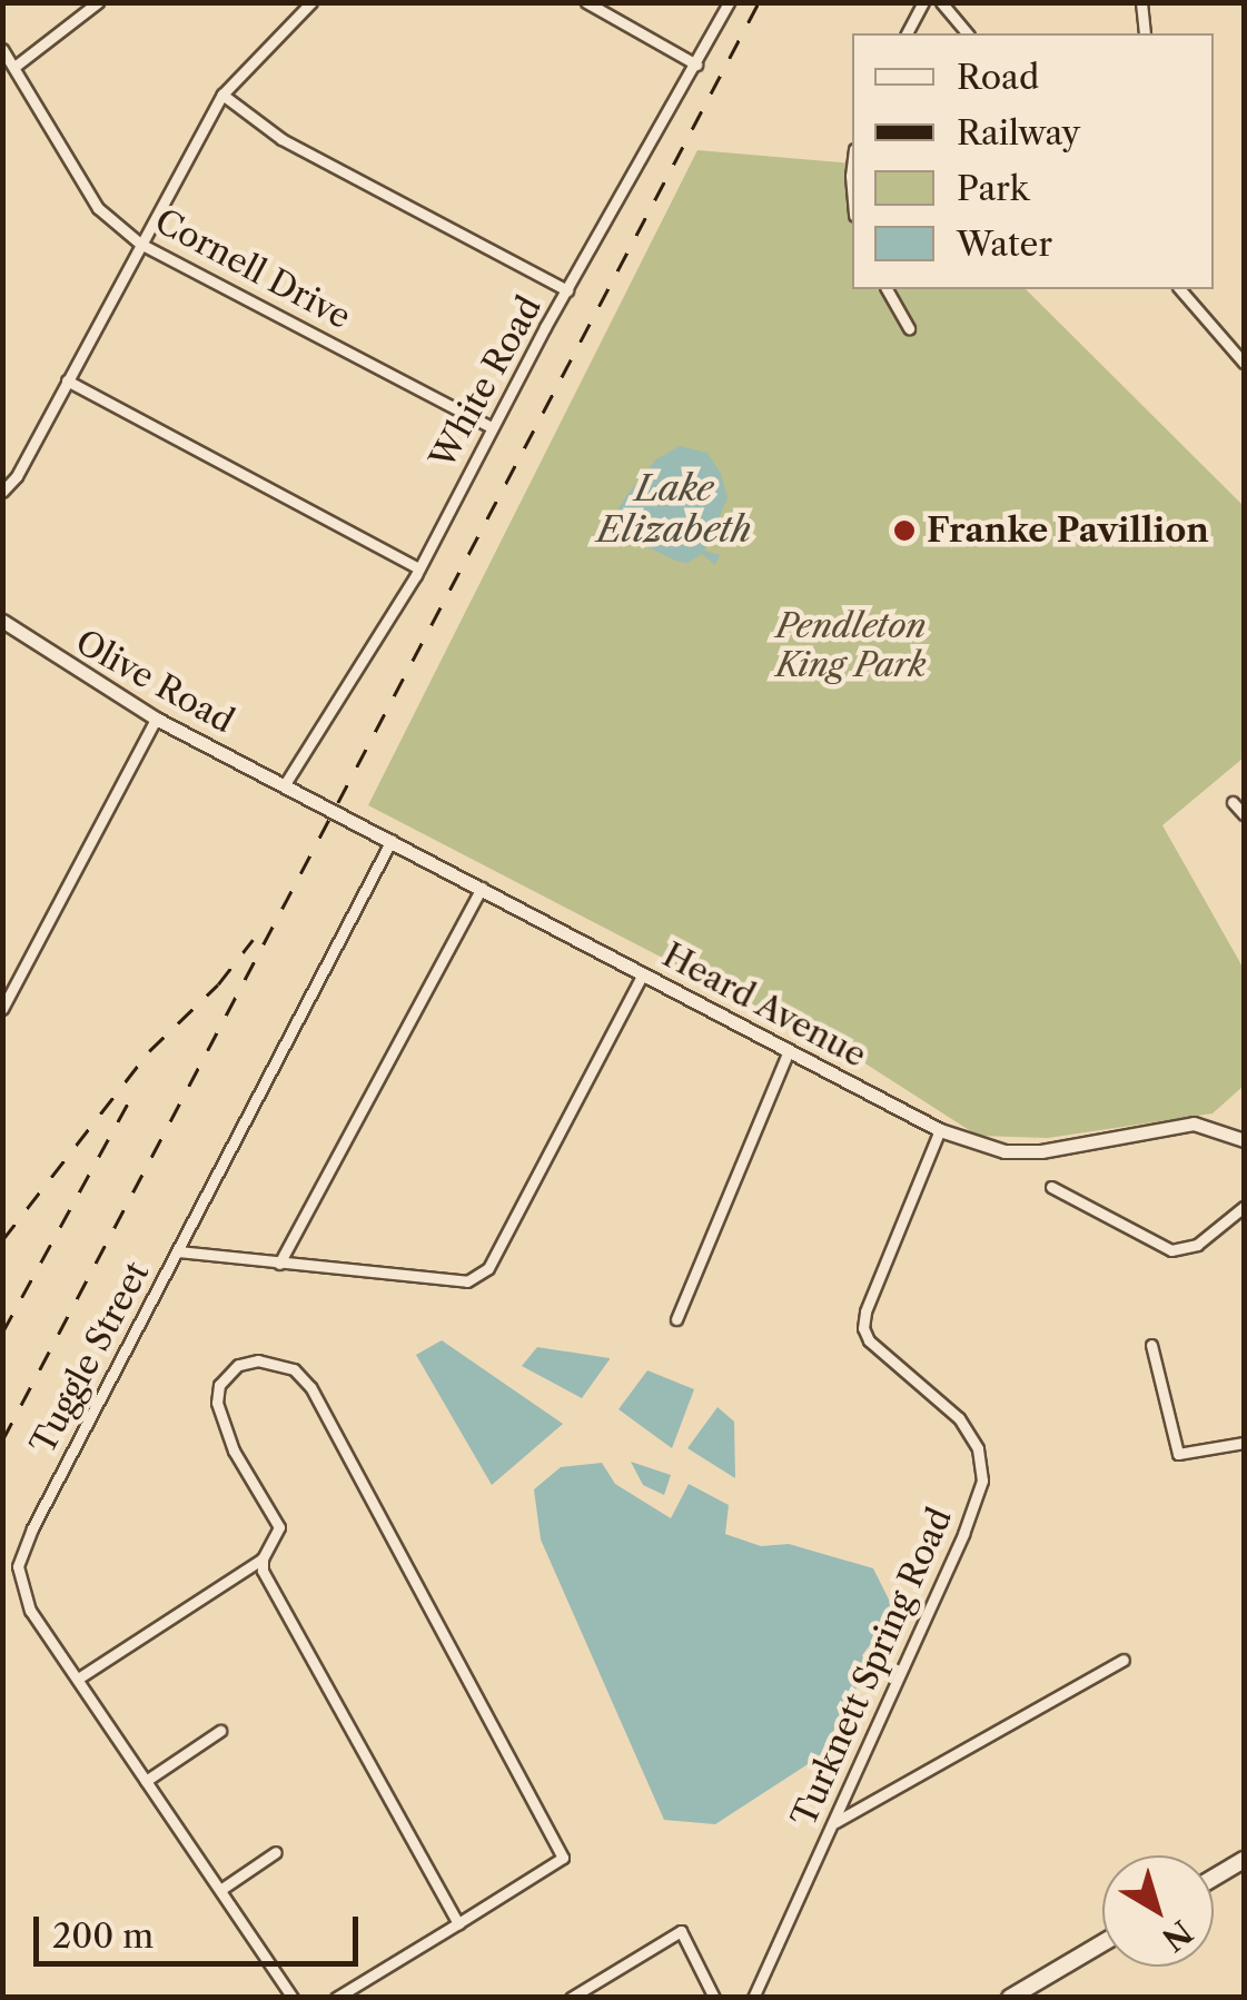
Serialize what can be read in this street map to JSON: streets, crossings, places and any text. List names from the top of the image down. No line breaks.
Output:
{"streets":{"street":["Cornell Drive","White Road","Olive Road","Heard Avenue","Tuggle Street","Turknett Spring Road"]},"crossings":[["Cornell Drive","White Road"],["White Road","Olive Road"],["White Road","Heard Avenue"],["Olive Road","Heard Avenue"],["Heard Avenue","Tuggle Street"],["Heard Avenue","Turknett Spring Road"]],"water":["Lake Elizabeth"],"parks":["Pendleton King Park"],"places":["Franke Pavillion"],"legend":["Road","Railway","Park","Water"],"scale_bar":"200 m","north":"bottom right"}
